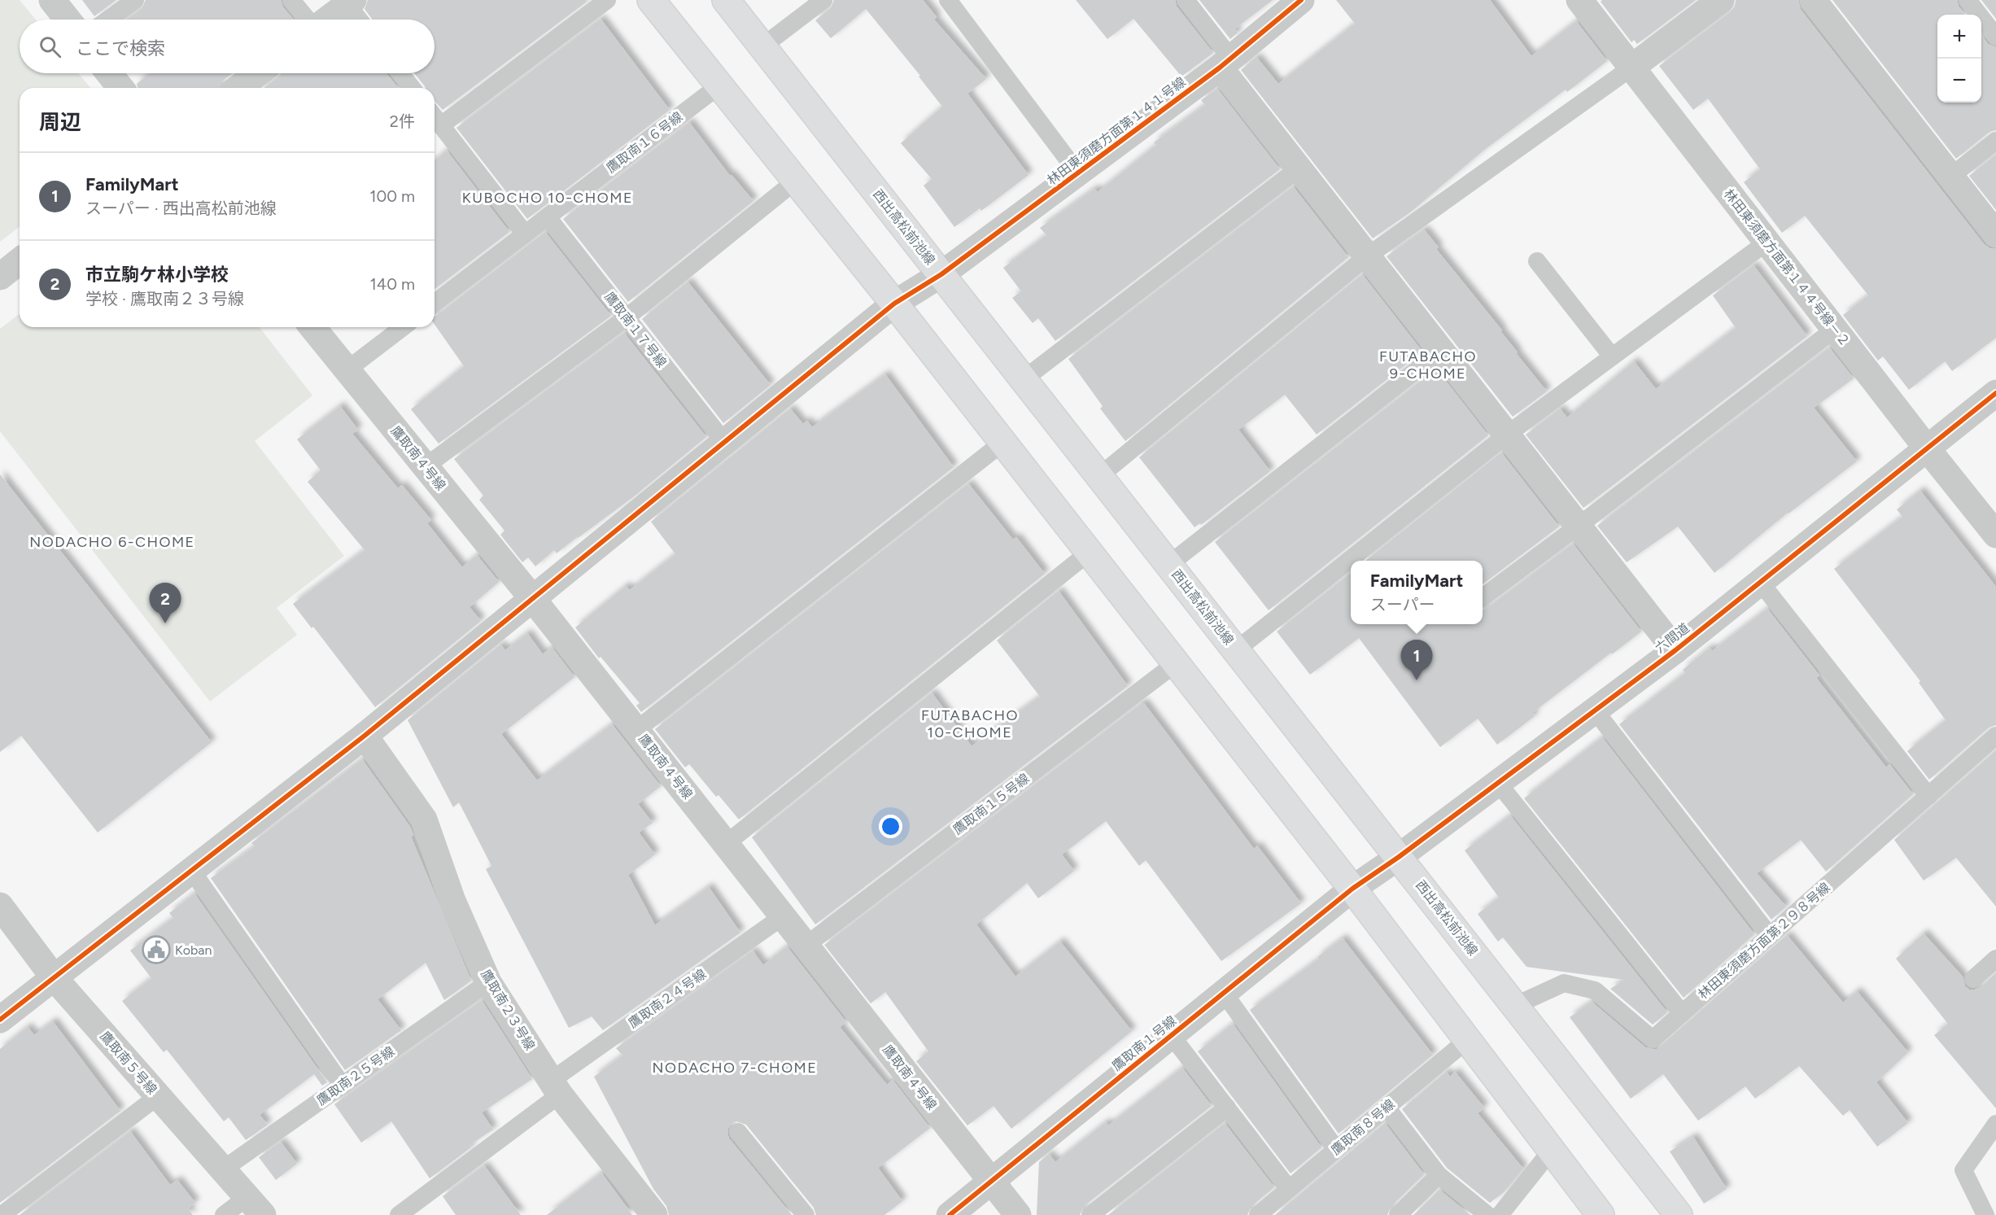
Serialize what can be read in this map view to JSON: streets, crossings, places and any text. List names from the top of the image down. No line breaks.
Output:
{"streets":{"main road":["西出高松前池線"],"street":["林田東須磨方面第１４１号線","林田東須磨方面第１４４号線－２","鷹取南４号線","六間道","鷹取南２３号線","鷹取南１号線","鷹取南５号線"],"lane":["鷹取南１６号線","鷹取南１７号線","鷹取南１５号線","林田東須磨方面第２９８号線","鷹取南２４号線","鷹取南２５号線","鷹取南８号線"]},"crossings":[["林田東須磨方面第１４１号線","西出高松前池線"],["林田東須磨方面第１４１号線","鷹取南１７号線"],["林田東須磨方面第１４１号線","鷹取南４号線"],["林田東須磨方面第１４１号線","鷹取南２３号線"],["林田東須磨方面第１４１号線","鷹取南５号線"],["鷹取南１６号線","鷹取南１７号線"],["西出高松前池線","六間道"],["西出高松前池線","林田東須磨方面第２９８号線"],["林田東須磨方面第１４４号線－２","六間道"],["鷹取南４号線","鷹取南１５号線"],["鷹取南４号線","鷹取南２４号線"],["鷹取南４号線","鷹取南１号線"],["六間道","鷹取南１号線"],["鷹取南２４号線","鷹取南２３号線"],["鷹取南２３号線","鷹取南２５号線"],["鷹取南５号線","鷹取南２５号線"]],"districts":["KUBOCHO 10-CHOME","FUTABACHO 9-CHOME","NODACHO 6-CHOME","FUTABACHO 10-CHOME","NODACHO 7-CHOME"],"places":{"public building":["Koban"]},"page":{"map_buttons":["+","−"],"search":"ここで検索","heading":["周辺","2件"],"list":[{"mark":"1","name":"FamilyMart","note":"スーパー · 西出高松前池線","value":"100 m"},{"mark":"2","name":"市立駒ケ林小学校","note":"学校 · 鷹取南２３号線","value":"140 m"}],"popup":["FamilyMart","スーパー"],"pins":["2","1"]}}
